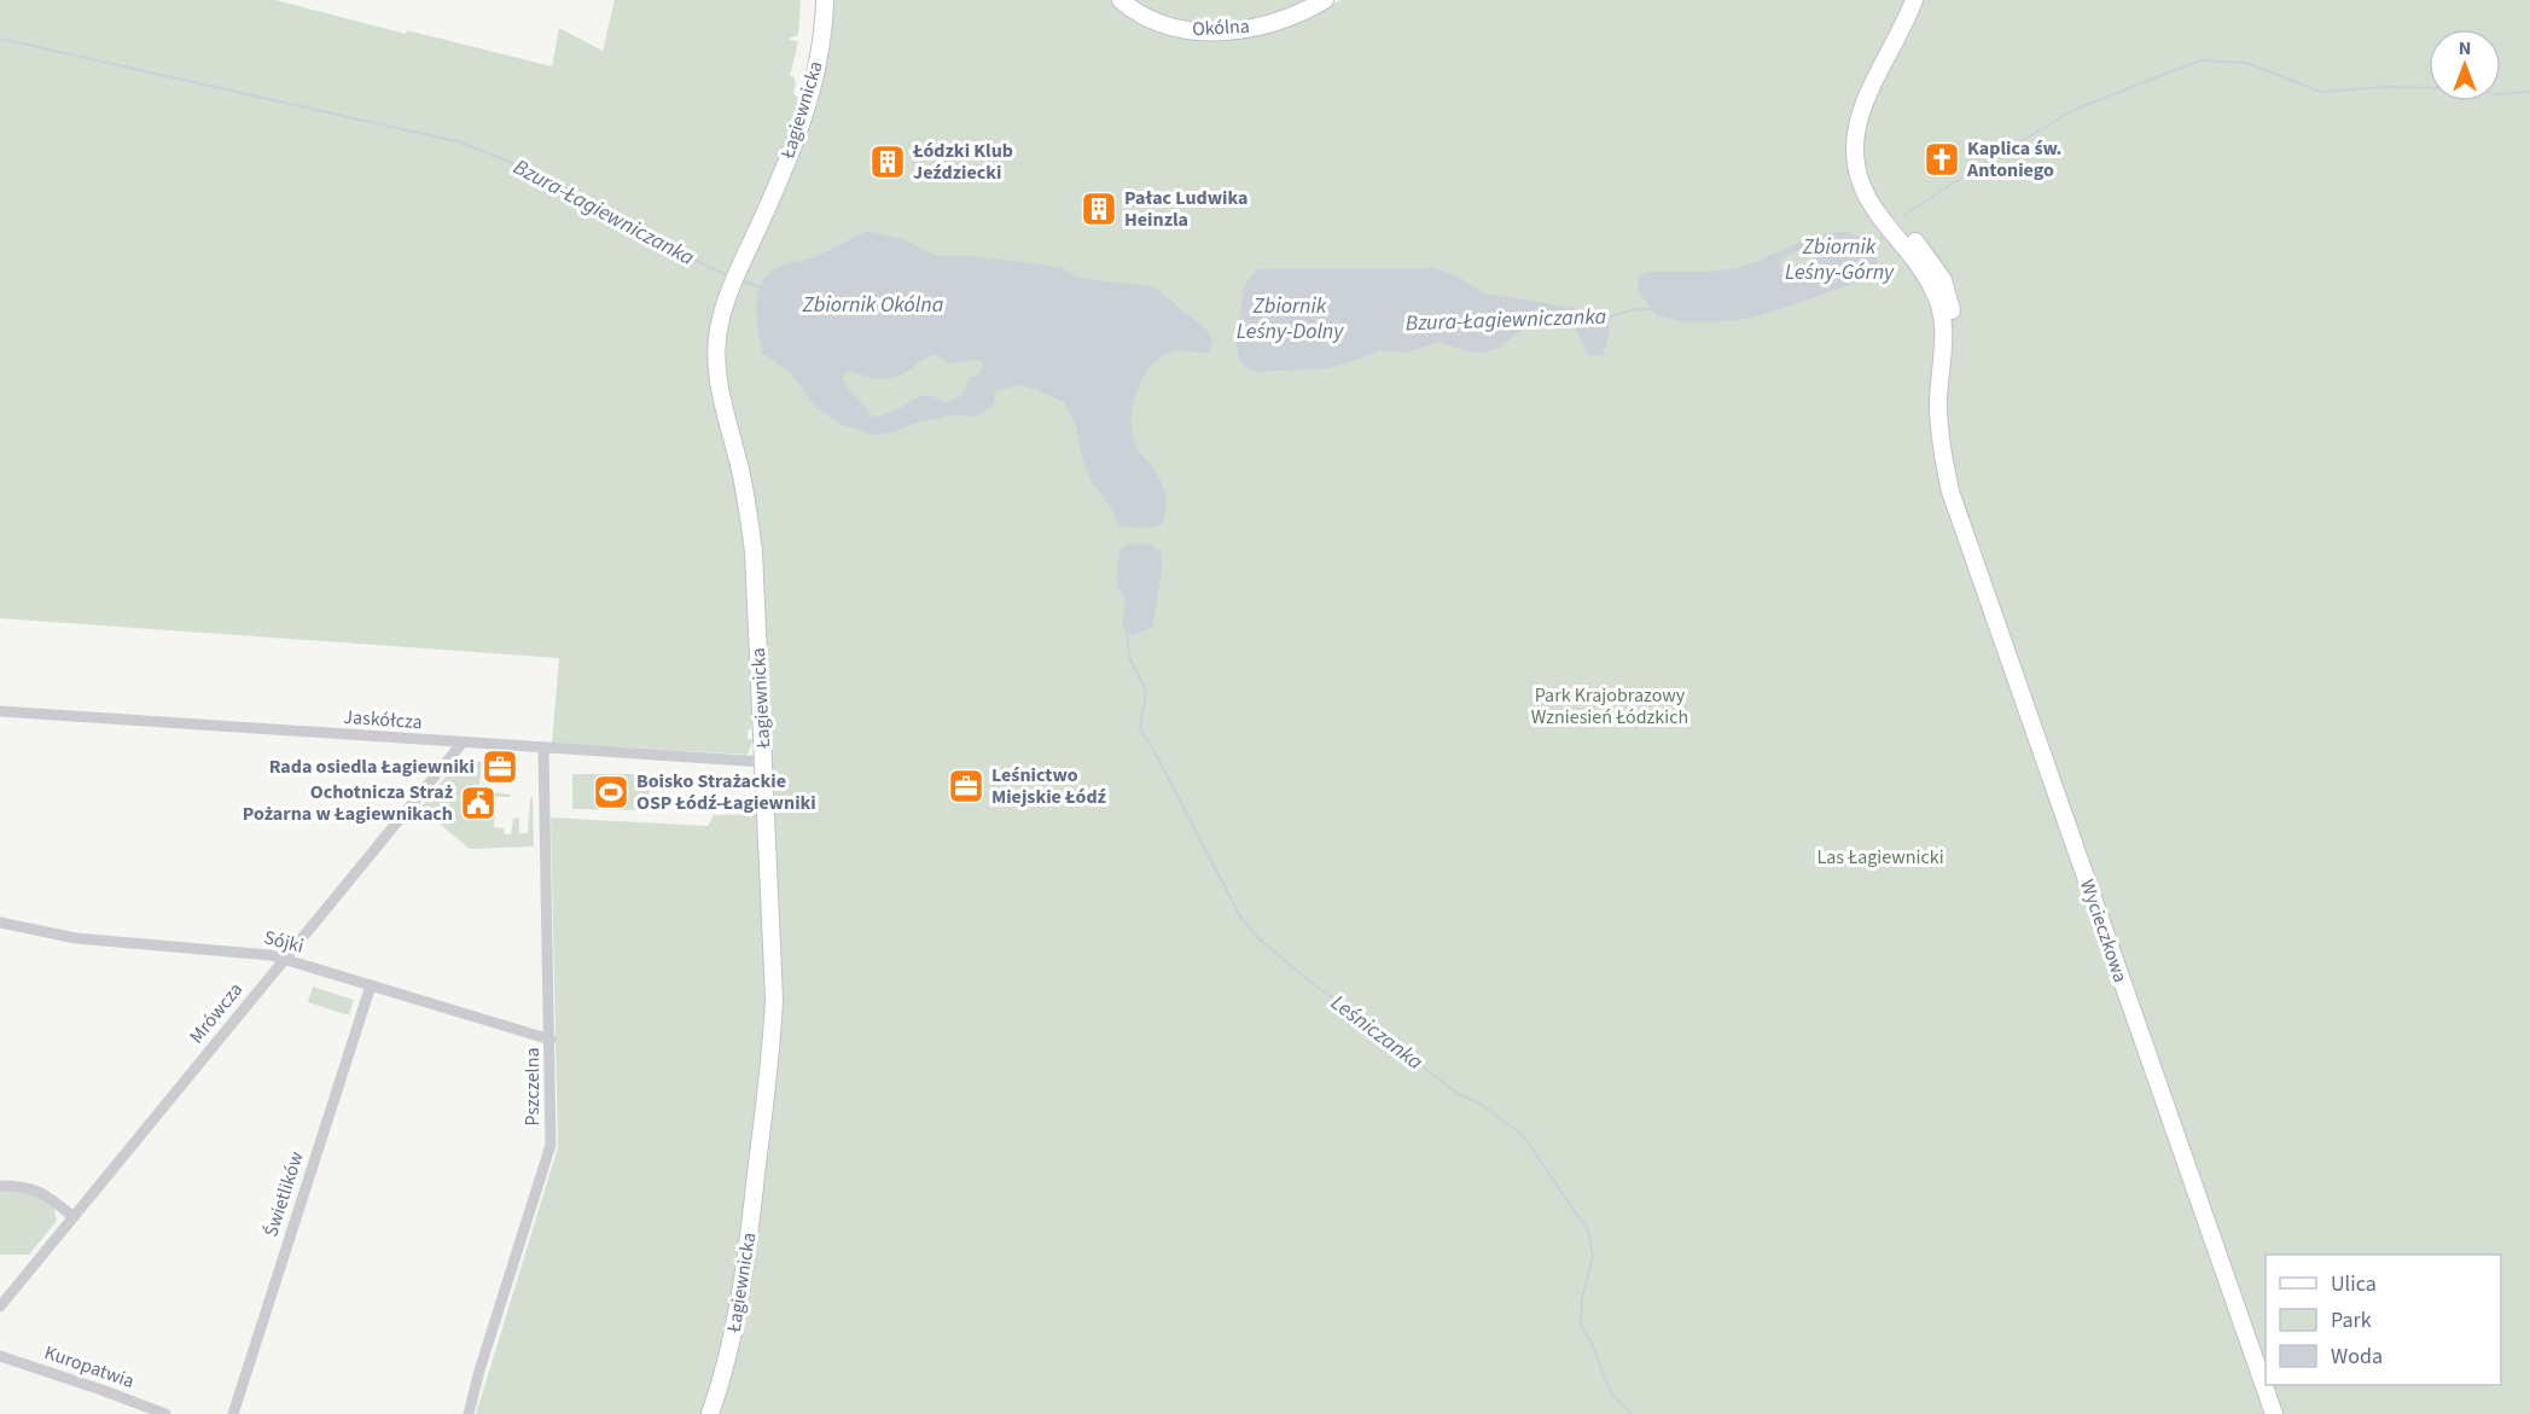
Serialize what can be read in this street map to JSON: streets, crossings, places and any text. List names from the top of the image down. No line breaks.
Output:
{"streets":{"street":["Okólna","Łagiewnicka","Jaskółcza","Wycieczkowa","Sójki","Mrówcza","Pszczelna","Świetlików","Kuropatwia"]},"crossings":[["Łagiewnicka","Jaskółcza"],["Jaskółcza","Mrówcza"],["Jaskółcza","Pszczelna"],["Sójki","Mrówcza"],["Sójki","Pszczelna"],["Sójki","Świetlików"]],"water":["Bzura-Łagiewniczanka","Zbiornik Leśny-Górny","Zbiornik Okólna","Zbiornik Leśny-Dolny","Leśniczanka"],"parks":["Park Krajobrazowy Wzniesień Łódzkich","Las Łagiewnicki"],"places":{"church":["Kaplica św. Antoniego"],"building":["Łódzki Klub Jeździecki","Pałac Ludwika Heinzla"],"office":["Rada osiedla Łagiewniki","Leśnictwo Miejskie Łódź"],"sports":["Boisko Strażackie OSP Łódź-Łagiewniki"],"public building":["Ochotnicza Straż Pożarna w Łagiewnikach"]},"legend":["Ulica","Park","Woda"],"north":"top"}
